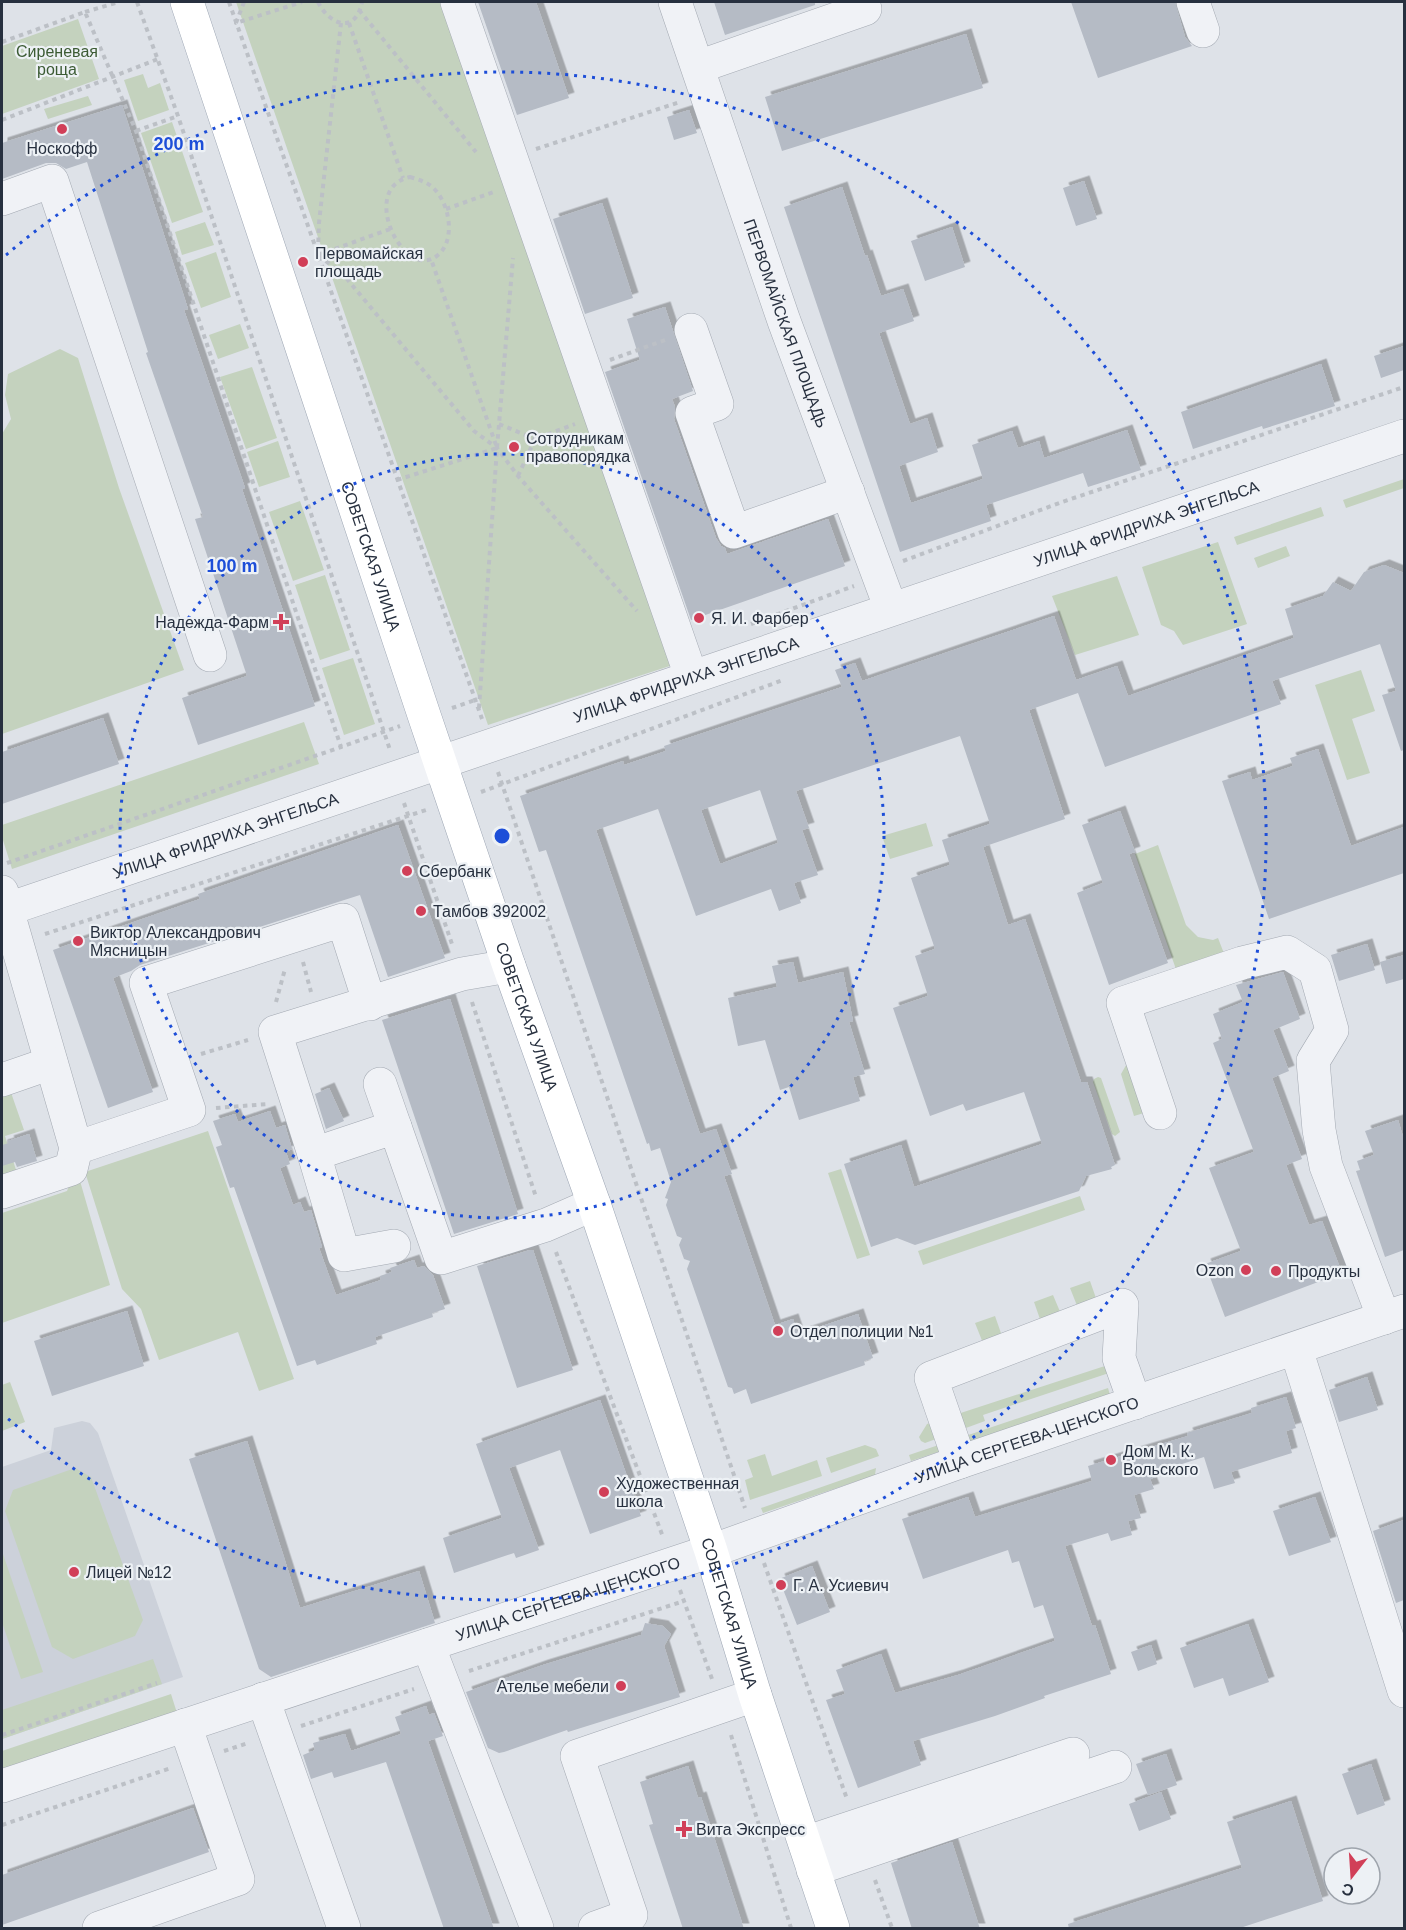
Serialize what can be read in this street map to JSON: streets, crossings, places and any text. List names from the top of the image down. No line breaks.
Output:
{"streets":{"main road":["СОВЕТСКАЯ УЛИЦА"],"street":["ПЕРВОМАЙСКАЯ ПЛОЩАДЬ","УЛИЦА ФРИДРИХА ЭНГЕЛЬСА","УЛИЦА СЕРГЕЕВА-ЦЕНСКОГО"]},"crossings":[["ПЕРВОМАЙСКАЯ ПЛОЩАДЬ","УЛИЦА ФРИДРИХА ЭНГЕЛЬСА"],["УЛИЦА ФРИДРИХА ЭНГЕЛЬСА","СОВЕТСКАЯ УЛИЦА"],["СОВЕТСКАЯ УЛИЦА","УЛИЦА СЕРГЕЕВА-ЦЕНСКОГО"]],"parks":["Сиреневая роща"],"places":{"other":["Носкофф","Первомайская площадь","Сотрудникам правопорядка","Я. И. Фарбер","Сбербанк","Тамбов 392002","Виктор Александрович Мясницын","Ozon","Продукты","Отдел полиции №1","Дом М. К. Вольского","Художественная школа","Лицей №12","Г. А. Усиевич","Ателье мебели"],"health":["Надежда-Фарм","Вита Экспресс"]},"north":"bottom","rings":["200 m","100 m"]}
